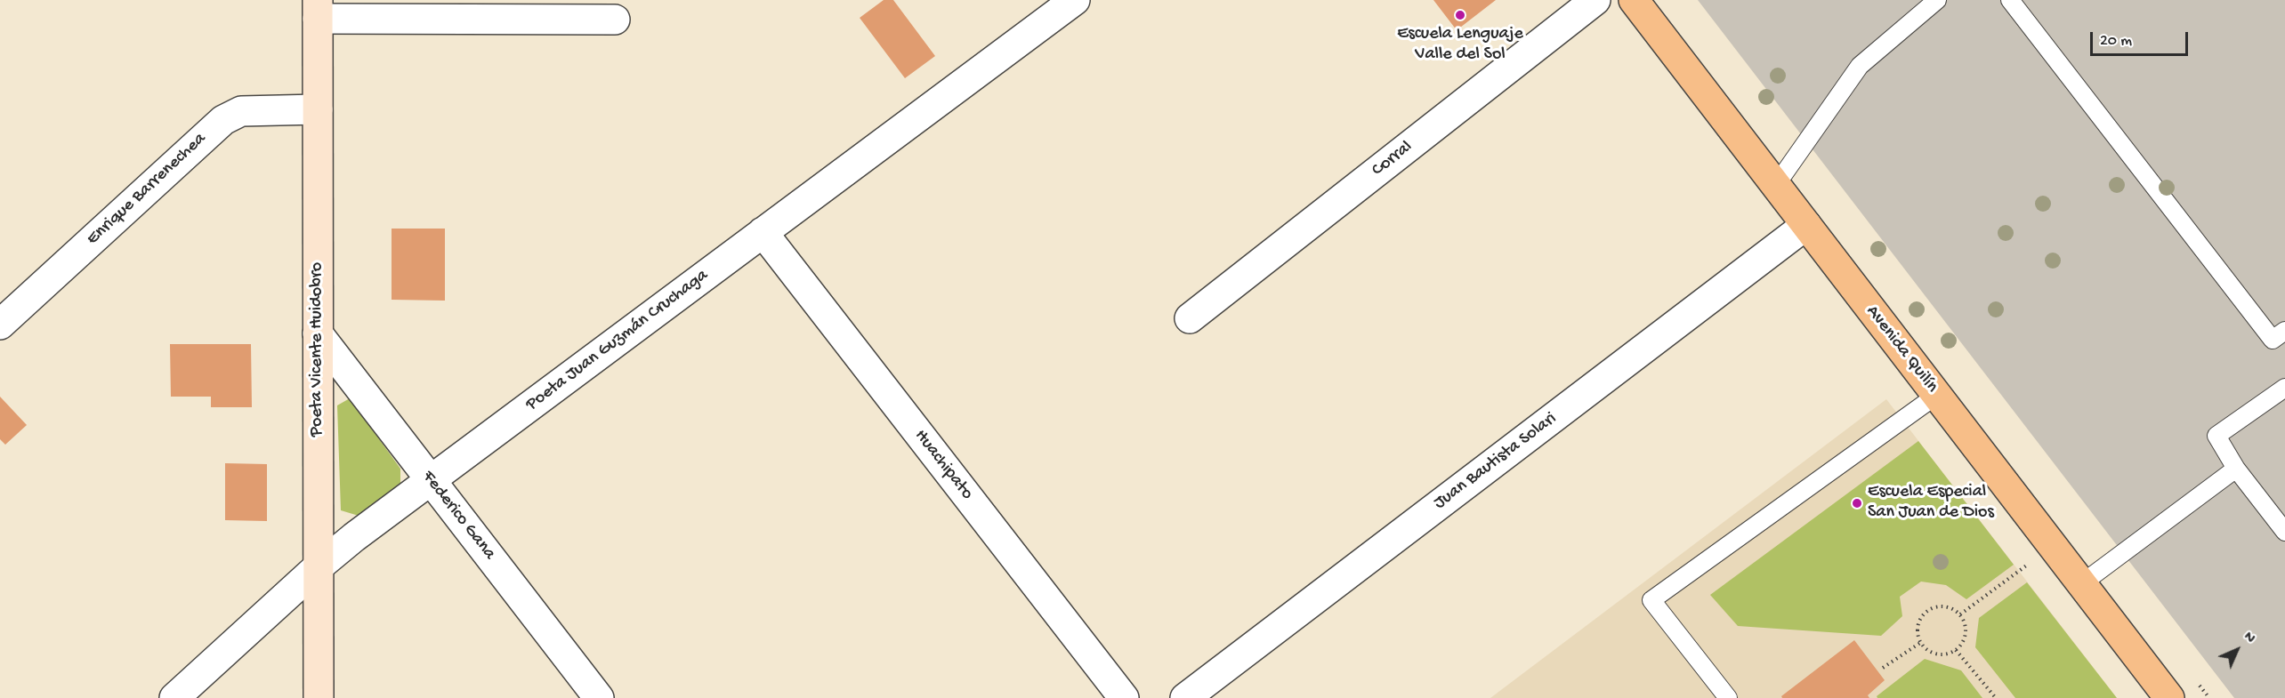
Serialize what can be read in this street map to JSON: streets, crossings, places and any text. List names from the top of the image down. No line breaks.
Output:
{"streets":{"main road":["Avenida Quilín"],"street":["Corral","Enrique Barrenechea","Poeta Juan Guzmán Cruchaga","Poeta Vicente Huidobro","Juan Bautista Solari","Huachipato","Federico Gana"]},"crossings":[["Enrique Barrenechea","Poeta Vicente Huidobro"],["Poeta Juan Guzmán Cruchaga","Poeta Vicente Huidobro"],["Poeta Juan Guzmán Cruchaga","Huachipato"],["Poeta Juan Guzmán Cruchaga","Federico Gana"],["Poeta Vicente Huidobro","Federico Gana"],["Avenida Quilín","Juan Bautista Solari"]],"places":["Escuela Lenguaje Valle del Sol","Escuela Especial San Juan de Dios"],"scale_bar":"20 m","north":"top right"}
